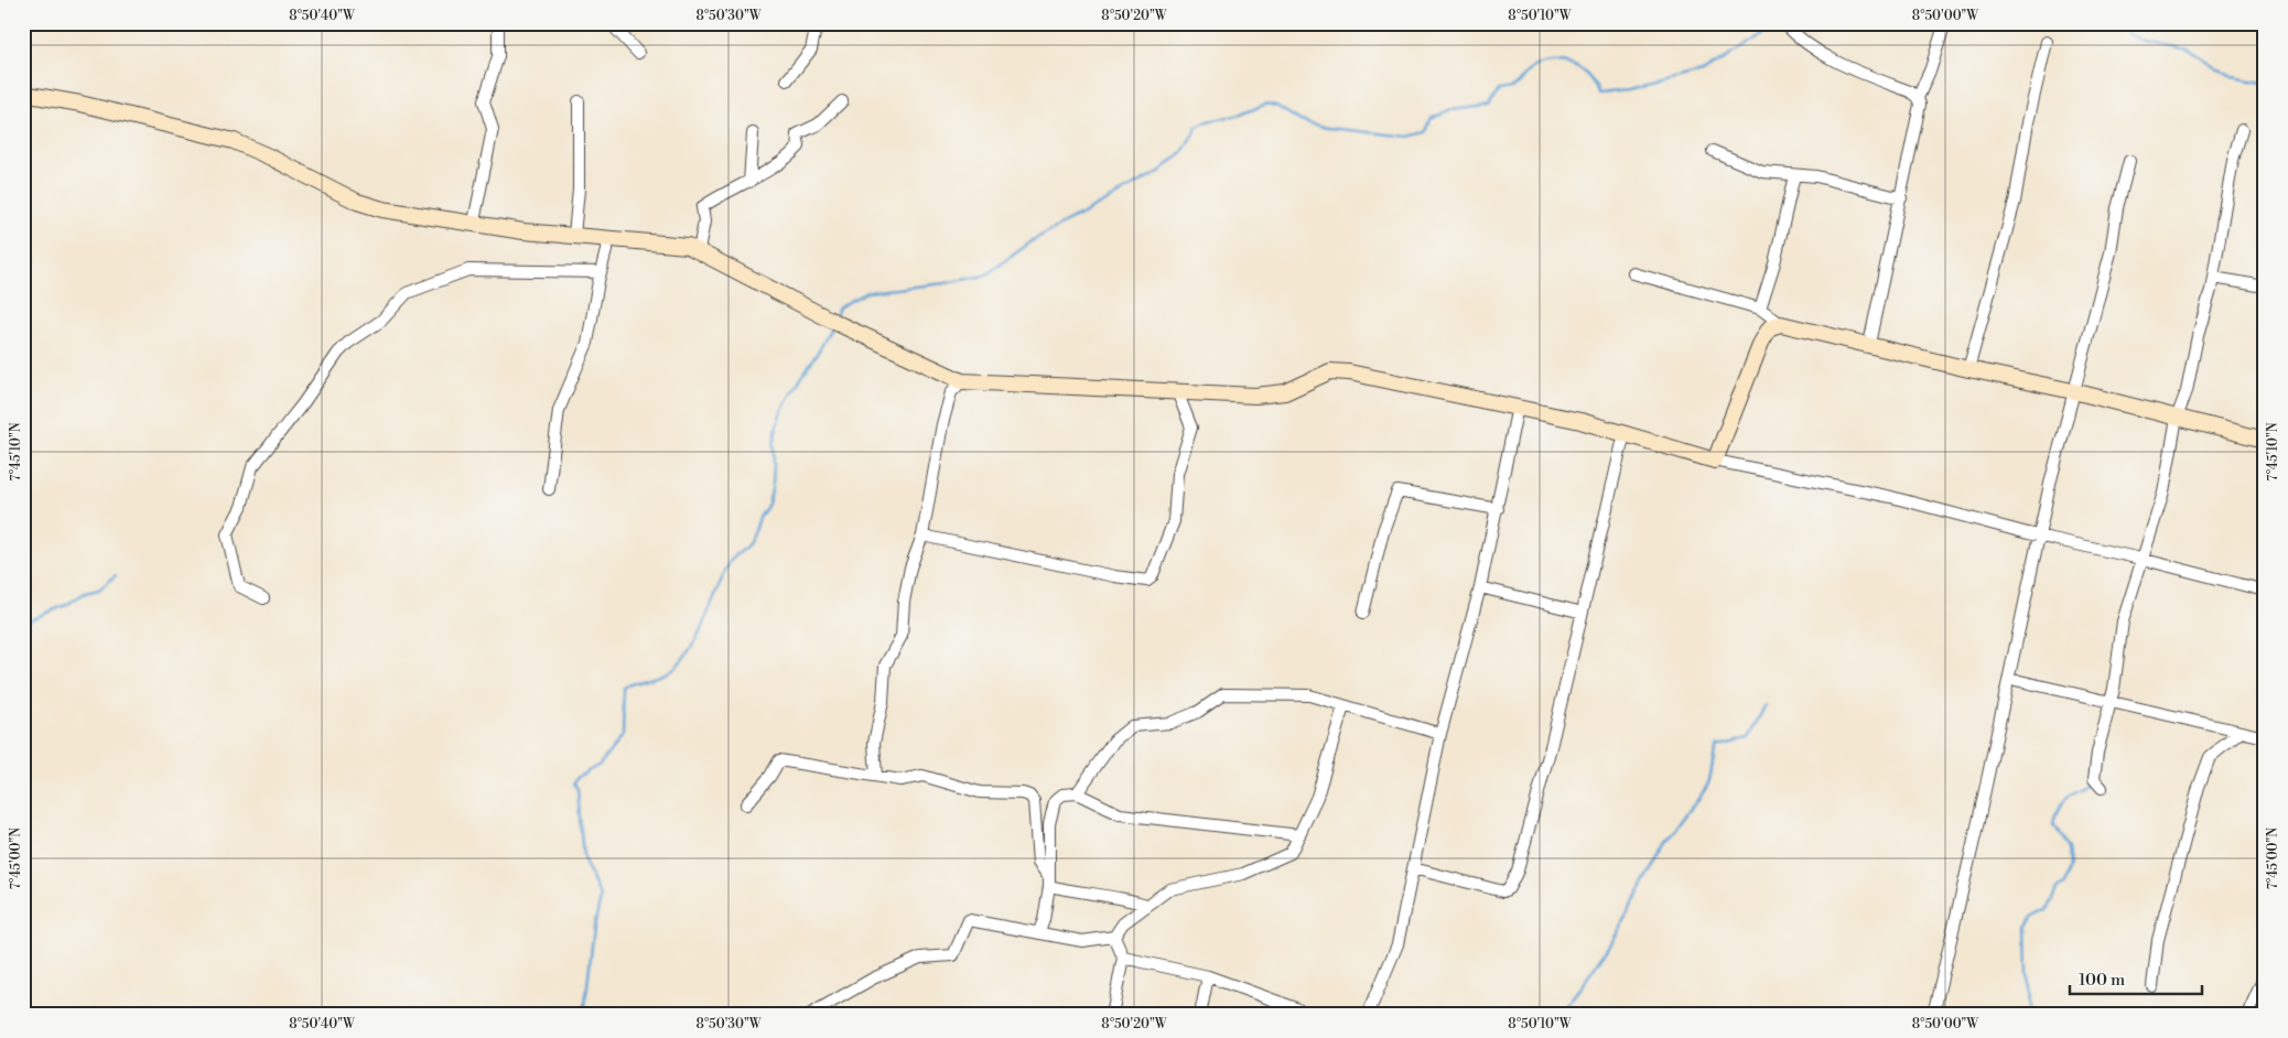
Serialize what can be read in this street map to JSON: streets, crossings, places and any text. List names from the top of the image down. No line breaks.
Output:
{"scale_bar":"100 m","coordinates":["8°50'40\"W","8°50'30\"W","8°50'20\"W","8°50'10\"W","8°50'00\"W","7°45'10\"N","7°45'00\"N"]}
